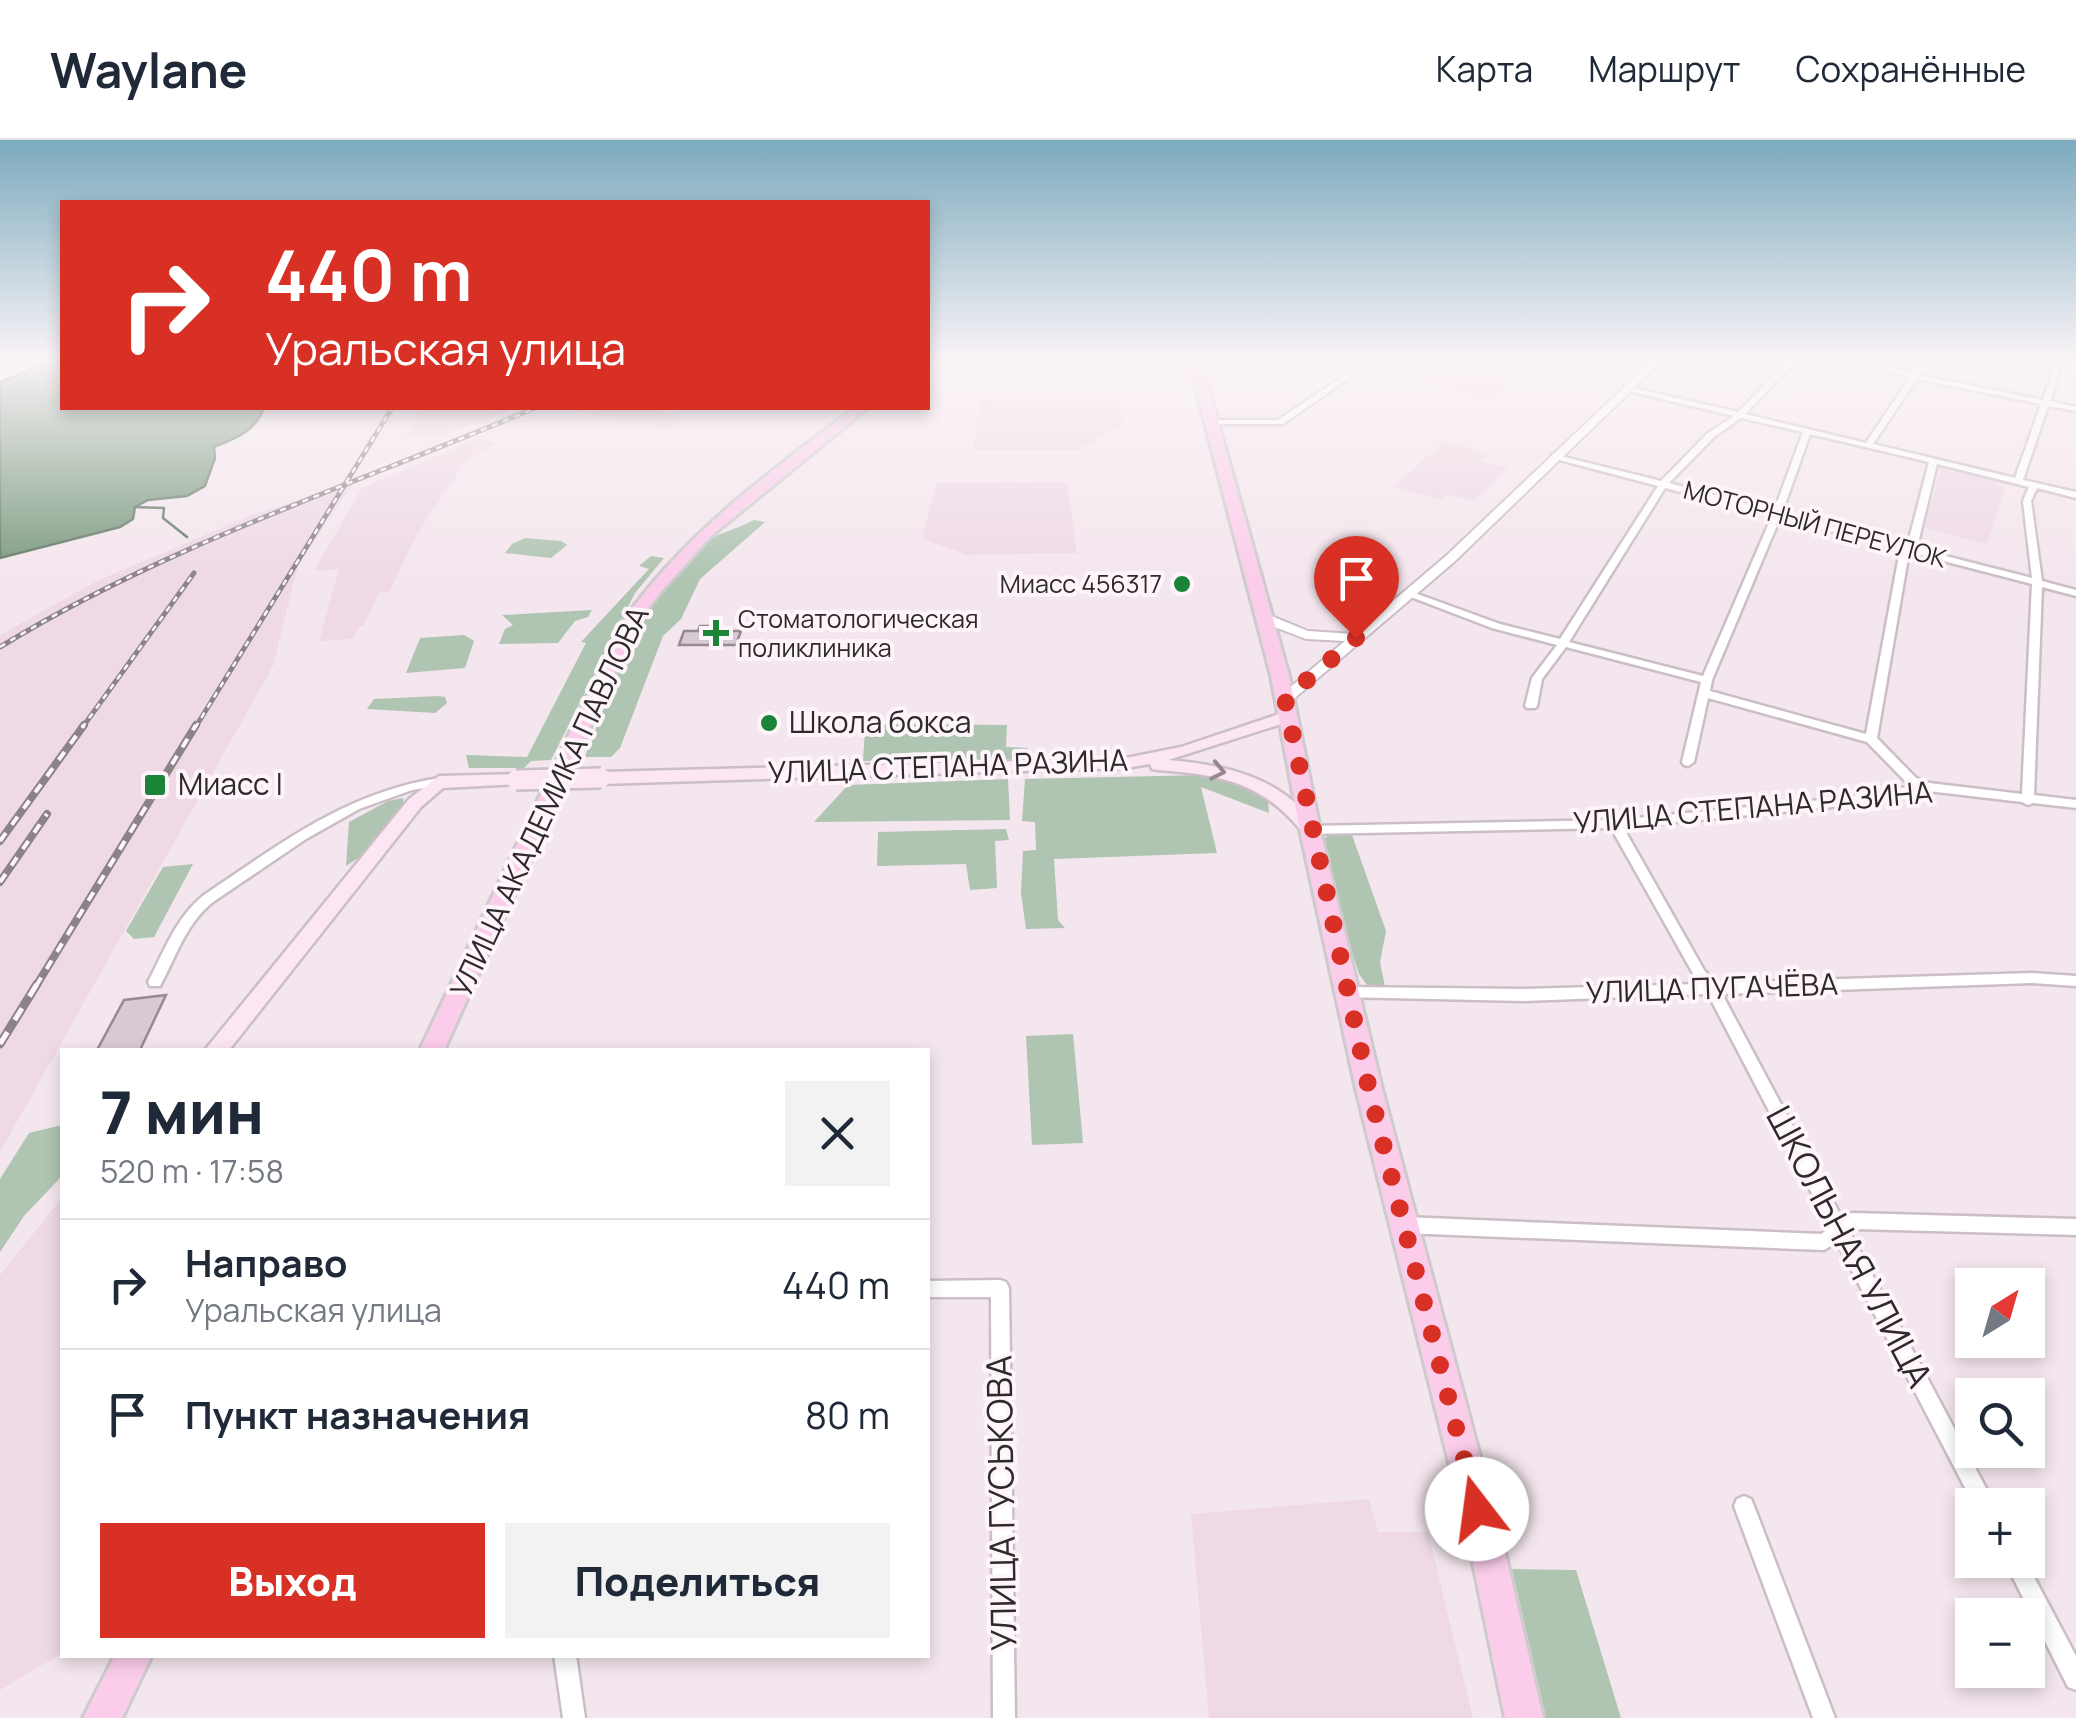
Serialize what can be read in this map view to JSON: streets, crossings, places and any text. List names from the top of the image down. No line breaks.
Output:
{"streets":{"main road":["УЛИЦА СТЕПАНА РАЗИНА","УЛИЦА АКАДЕМИКА ПАВЛОВА"],"street":["МОТОРНЫЙ ПЕРЕУЛОК","УЛИЦА ПУГАЧЁВА","ШКОЛЬНАЯ УЛИЦА","УЛИЦА ГУСЬКОВА"]},"crossings":[["УЛИЦА СТЕПАНА РАЗИНА","ШКОЛЬНАЯ УЛИЦА"],["УЛИЦА ПУГАЧЁВА","ШКОЛЬНАЯ УЛИЦА"]],"places":{"other":["Миасс 456317","Школа бокса"],"health":["Стоматологическая поликлиника"],"transit":["Миасс I"]},"north":"top right","page":{"header":"Waylane","nav":["Карта","Маршрут","Сохранённые"],"turn":["440 m","Уральская улица"],"heading":["7 мин","520 m · 17:58"],"list":[{"name":"Направо","note":"Уральская улица","value":"440 m"},{"name":"Пункт назначения","value":"80 m"}],"map_buttons":["+","−"],"buttons":["Выход","Поделиться"]}}
